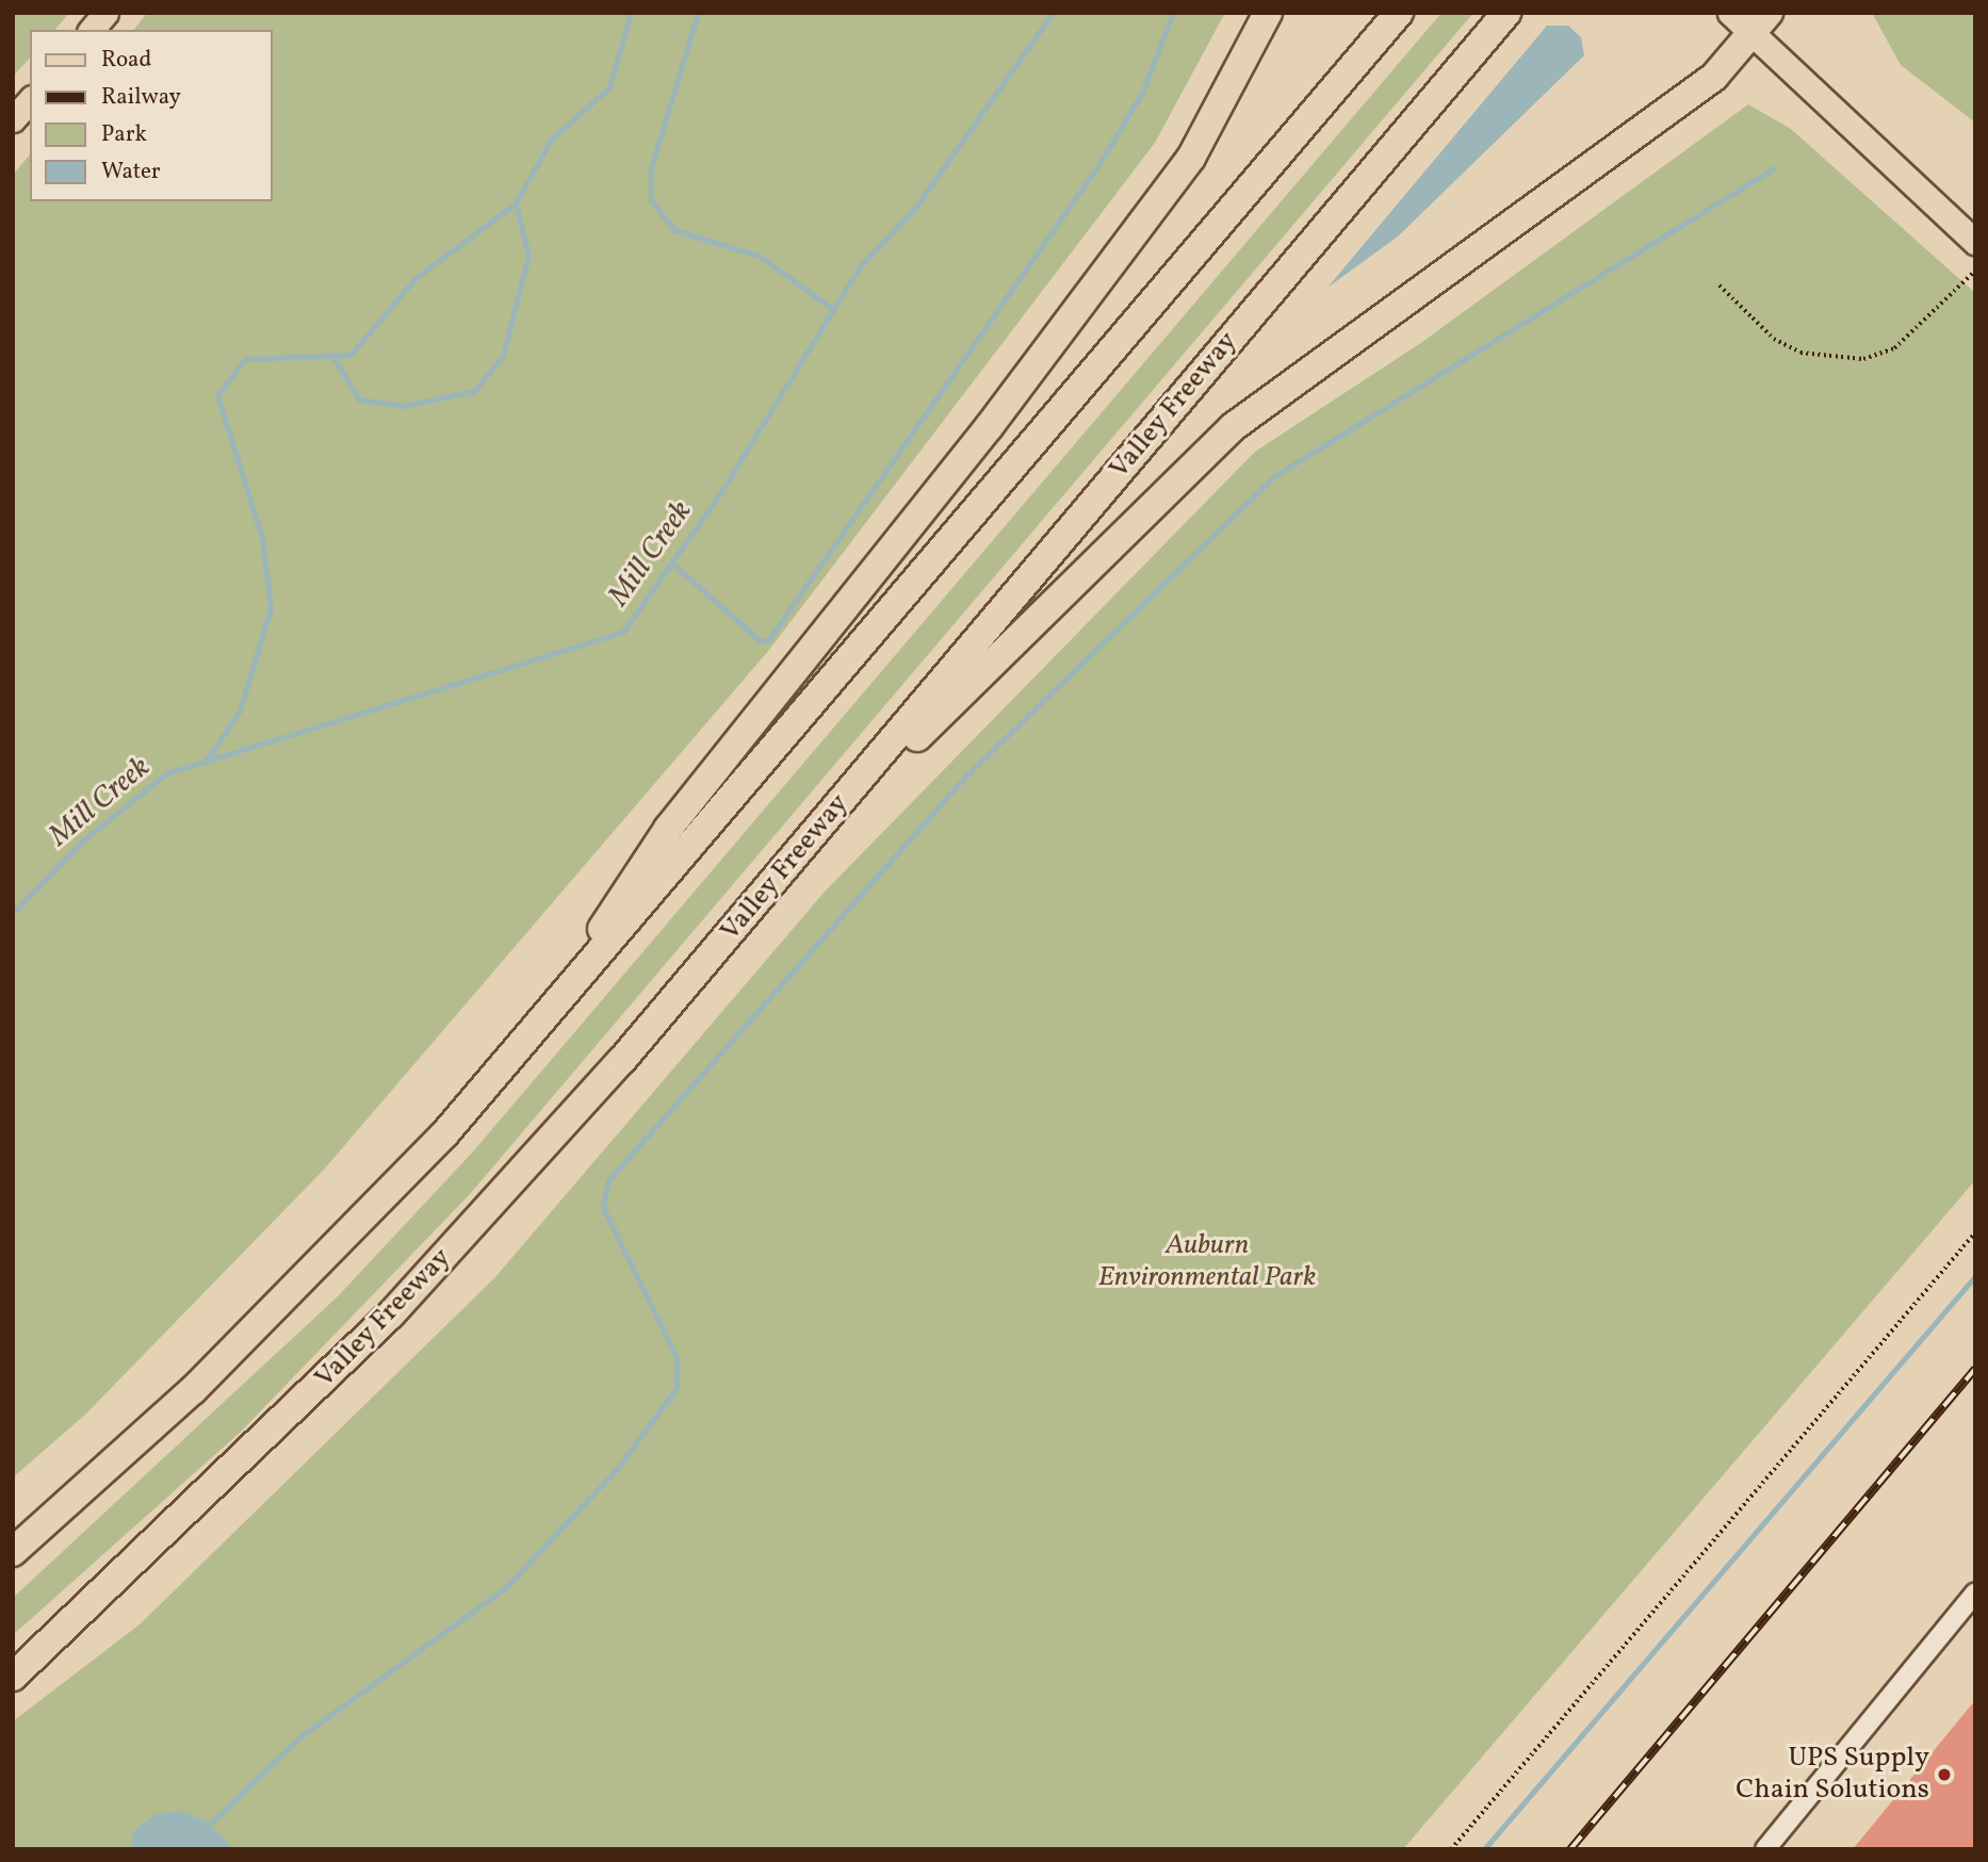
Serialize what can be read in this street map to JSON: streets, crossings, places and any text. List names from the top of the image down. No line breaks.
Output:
{"streets":{"highway":["Valley Freeway"]},"water":["Mill Creek"],"parks":["Auburn Environmental Park"],"places":["UPS Supply Chain Solutions"],"legend":["Road","Railway","Park","Water"]}
